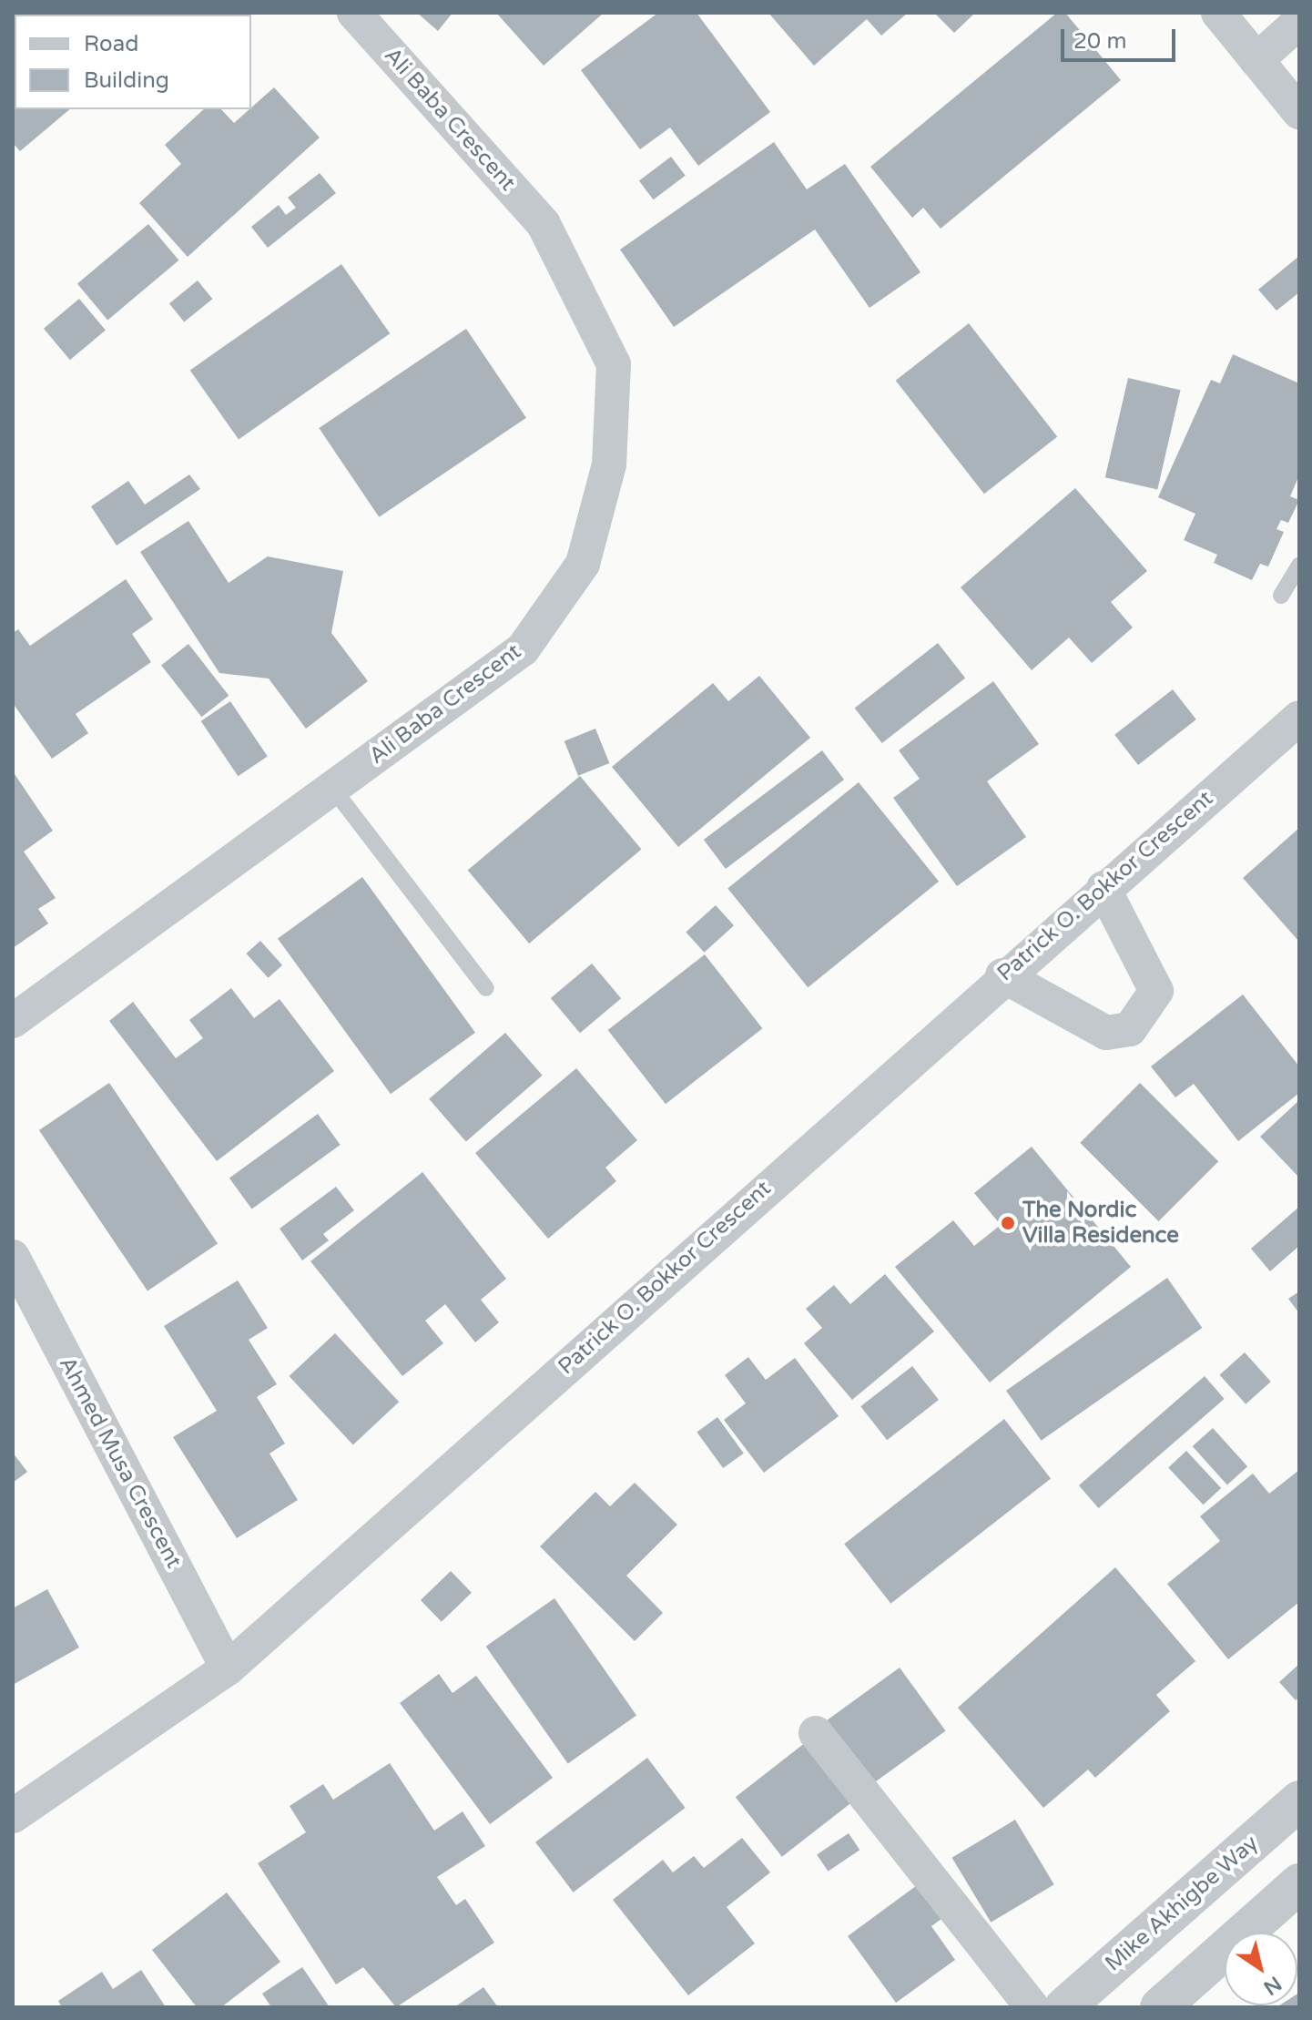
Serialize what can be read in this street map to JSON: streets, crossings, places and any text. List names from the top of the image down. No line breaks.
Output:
{"streets":{"street":["Ali Baba Crescent","Patrick O. Bokkor Crescent","Ahmed Musa Crescent","Mike Akhigbe Way"]},"crossings":[["Patrick O. Bokkor Crescent","Ahmed Musa Crescent"]],"places":["The Nordic Villa Residence"],"legend":["Road","Building"],"scale_bar":"20 m","north":"bottom right"}
